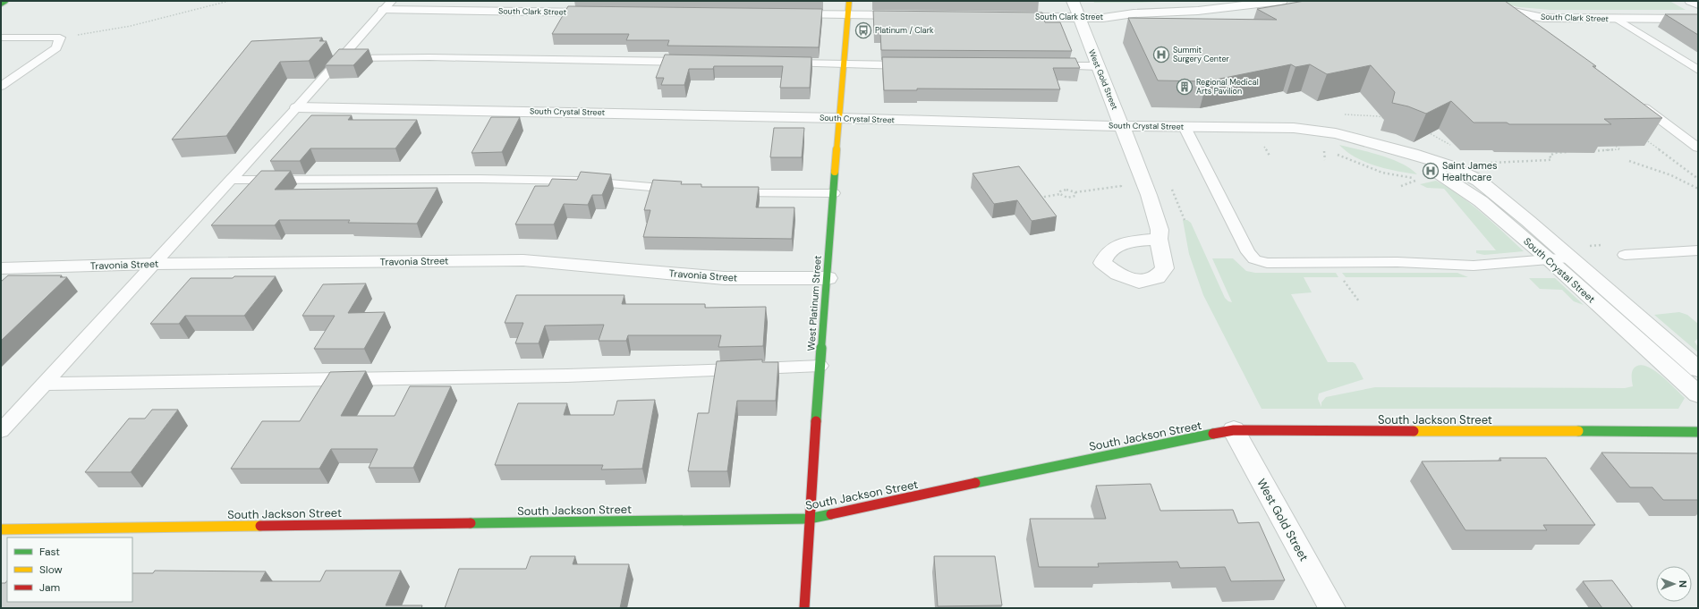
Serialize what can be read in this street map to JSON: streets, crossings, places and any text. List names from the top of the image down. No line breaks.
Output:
{"streets":{"main road":["West Platinum Street","South Jackson Street"],"street":["South Clark Street","West Gold Street","South Crystal Street","Travonia Street"]},"crossings":[["South Clark Street","West Gold Street"],["West Gold Street","South Crystal Street"],["West Gold Street","South Jackson Street"],["South Crystal Street","West Platinum Street"],["Travonia Street","West Platinum Street"],["West Platinum Street","South Jackson Street"]],"places":{"bus stop":["Platinum / Clark"],"hospital":["Summit Surgery Center","Saint James Healthcare"],"building":["Regional Medical Arts Pavilion"]},"legend":["Fast","Slow","Jam"],"north":"right"}
